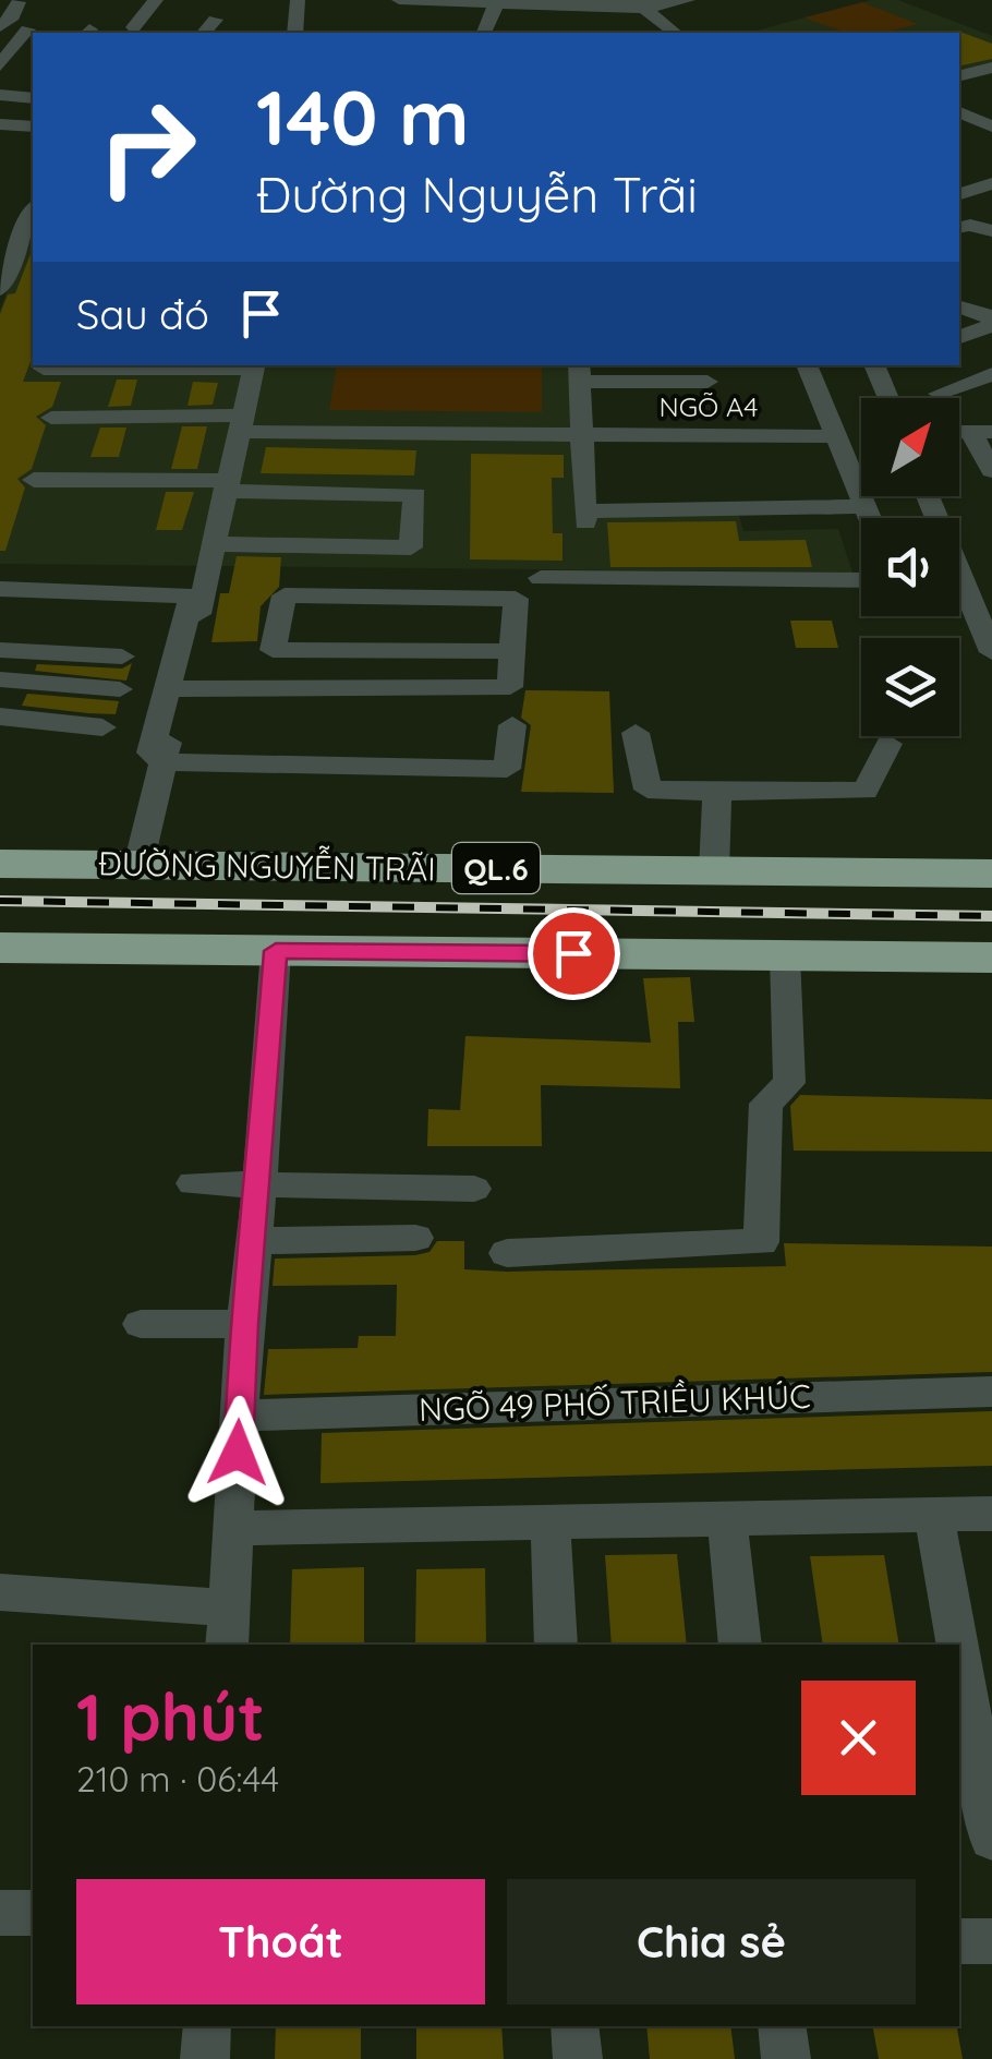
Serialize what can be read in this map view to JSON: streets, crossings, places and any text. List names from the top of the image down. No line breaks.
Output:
{"streets":{"highway":["ĐƯỜNG NGUYỄN TRÃI","QL.6"],"street":["NGÕ A4","NGÕ 49 PHỐ TRIỀU KHÚC"]},"north":"top right","page":{"turn":["140 m","Đường Nguyễn Trãi"],"then":"Sau đó","heading":["1 phút","210 m · 06:44"],"buttons":["Thoát","Chia sẻ"]}}
